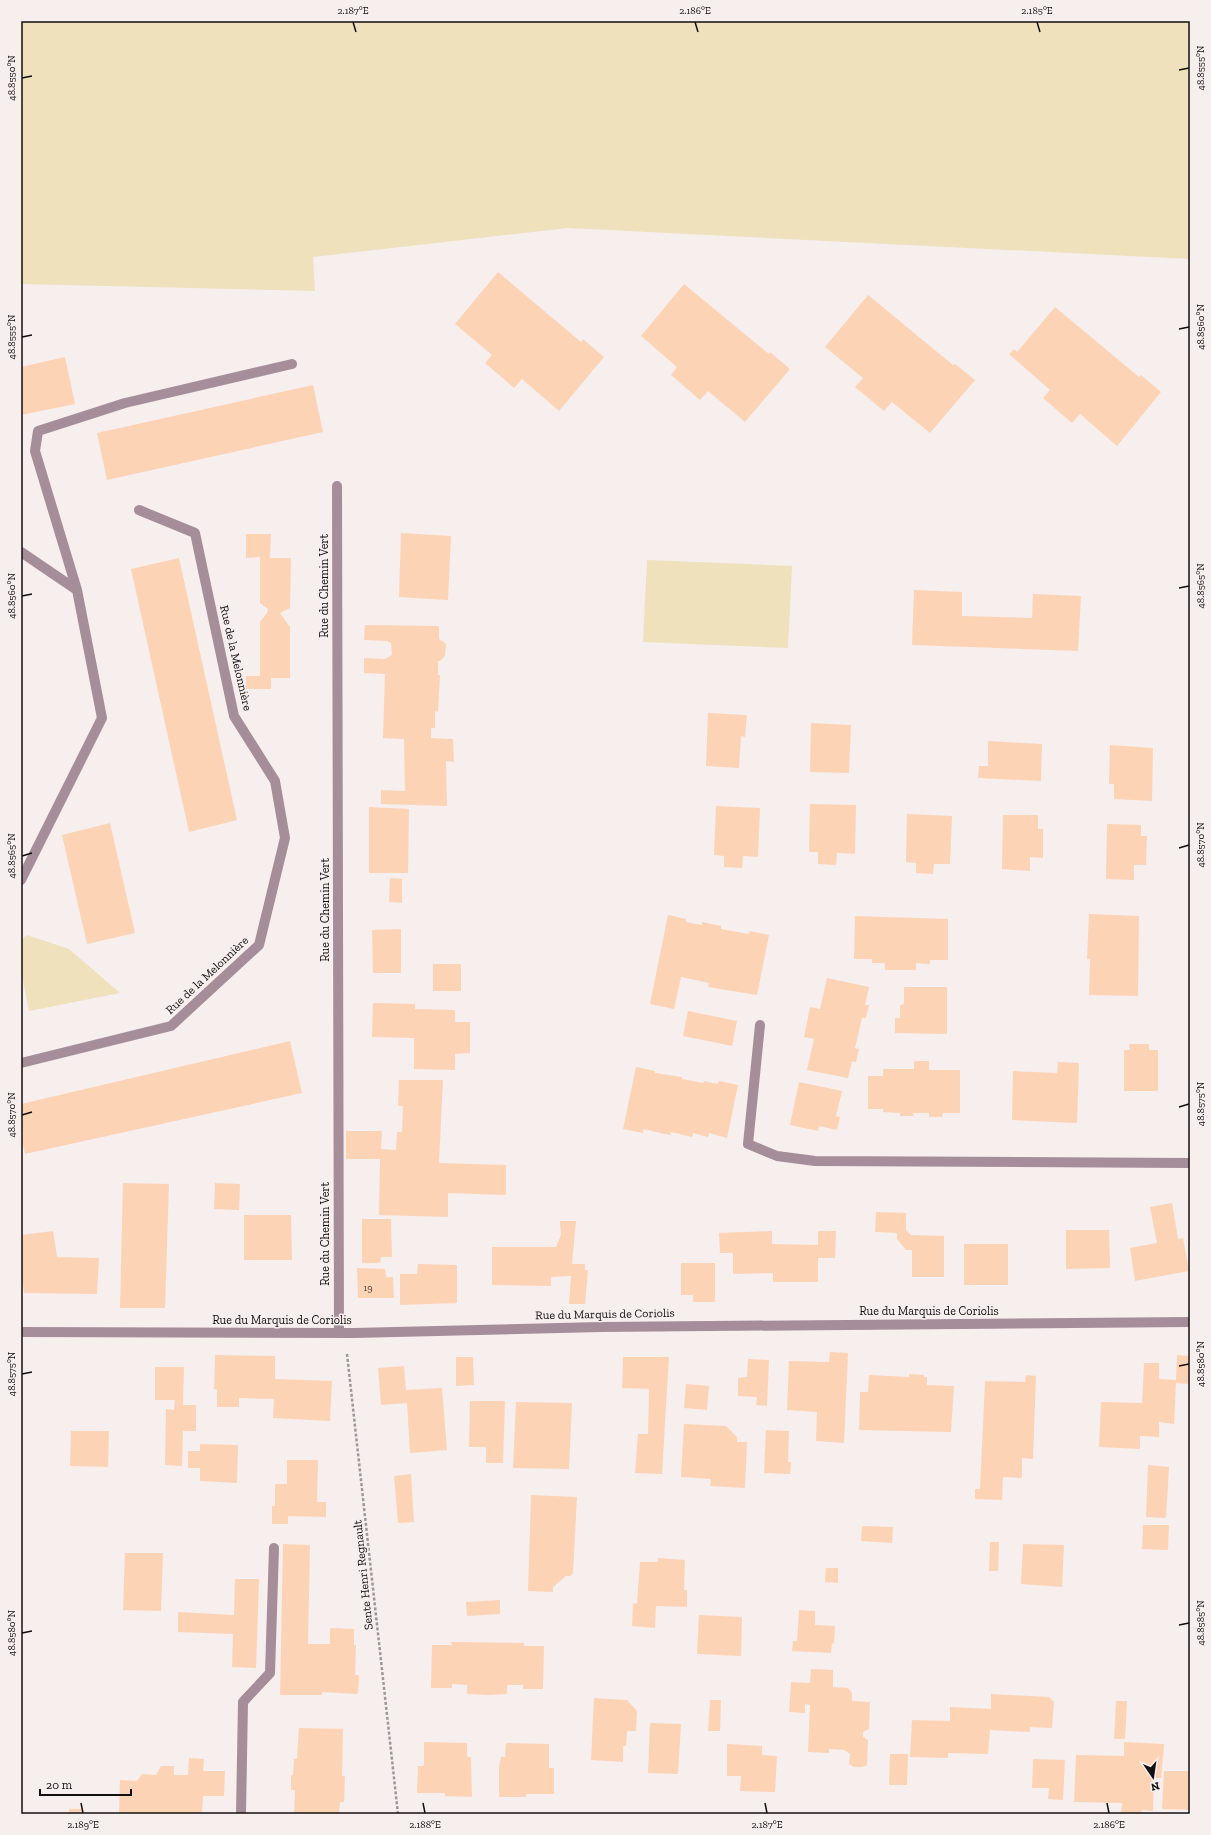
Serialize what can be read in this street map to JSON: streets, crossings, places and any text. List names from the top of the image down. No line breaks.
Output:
{"streets":{"street":["Rue du Chemin Vert","Rue de la Melonnière","Rue du Marquis de Coriolis"],"path":["Sente Henri Regnault"]},"crossings":[["Rue du Chemin Vert","Rue du Marquis de Coriolis"],["Rue du Chemin Vert","Sente Henri Regnault"],["Rue du Marquis de Coriolis","Sente Henri Regnault"]],"house_numbers":["19"],"scale_bar":"20 m","north":"bottom","coordinates":["2.187°E","2.186°E","2.185°E","48.8555°N","48.8550°N","48.8560°N","48.8565°N","48.8570°N","48.8575°N","48.8580°N","48.8585°N","2.189°E","2.188°E"]}
